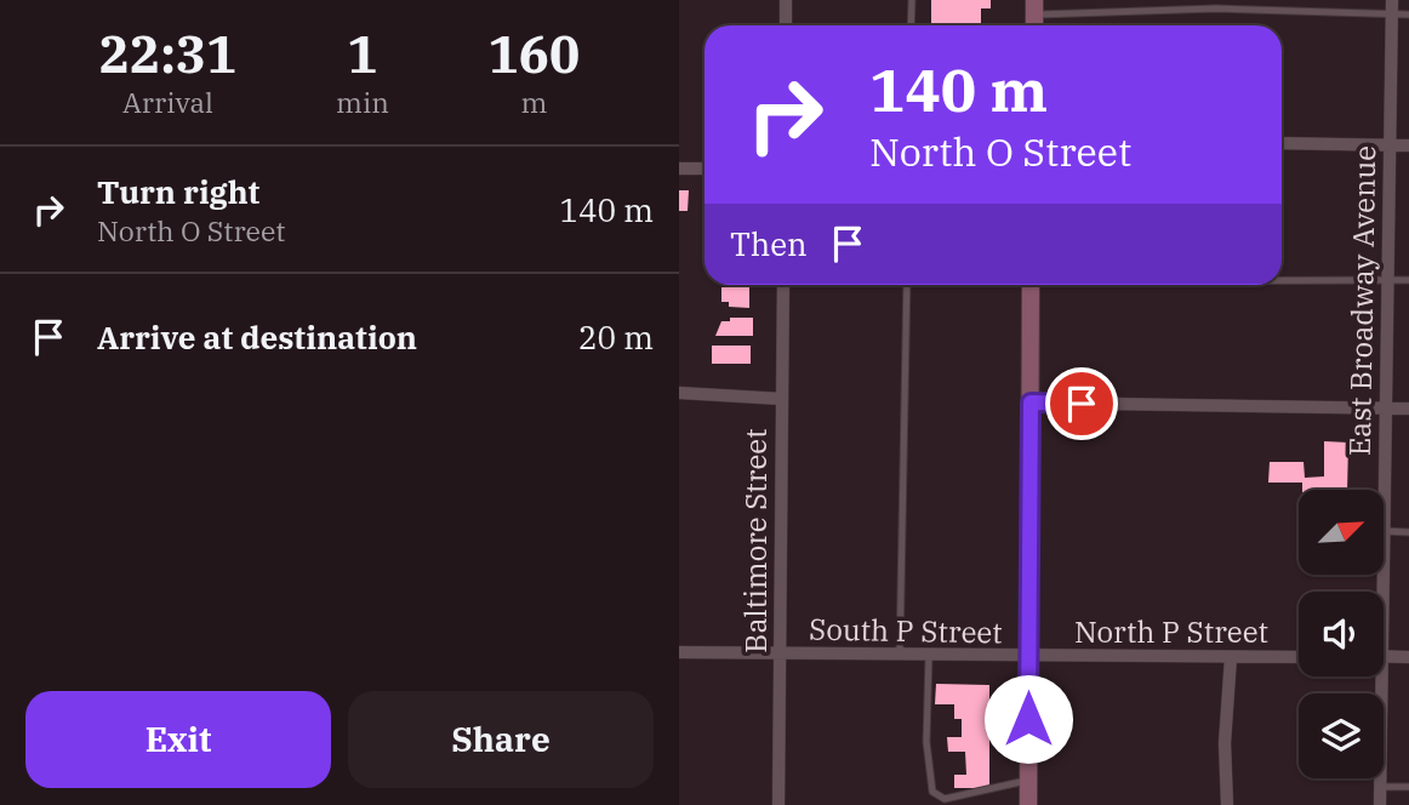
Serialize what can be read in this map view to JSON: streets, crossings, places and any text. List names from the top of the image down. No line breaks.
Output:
{"streets":{"street":["East Broadway Avenue","Baltimore Street","South P Street","North P Street"]},"crossings":[["Baltimore Street","South P Street"],["South P Street","North P Street"]],"north":"top right","page":{"eta":["22:31","Arrival","1","min","160","m"],"turn":["140 m","North O Street"],"list":[{"name":"Turn right","note":"North O Street","value":"140 m"},{"name":"Arrive at destination","value":"20 m"}],"then":"Then","buttons":["Exit","Share"]}}
